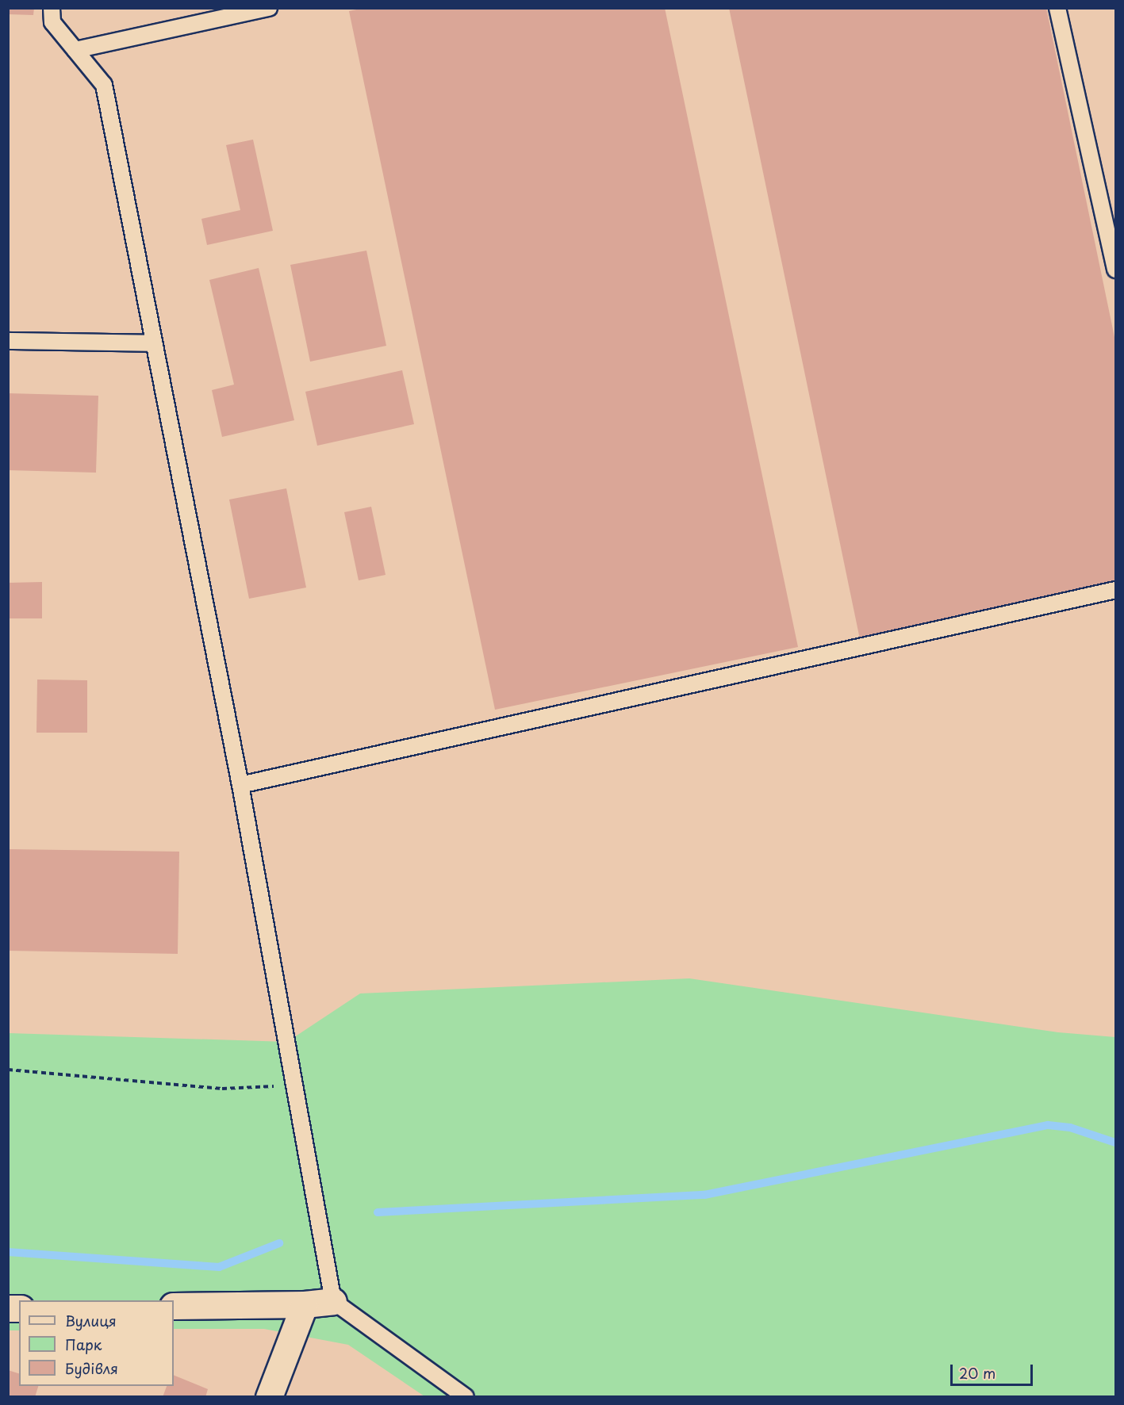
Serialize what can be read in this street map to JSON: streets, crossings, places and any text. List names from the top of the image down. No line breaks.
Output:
{"legend":["Вулиця","Парк","Будівля"],"scale_bar":"20 m"}
